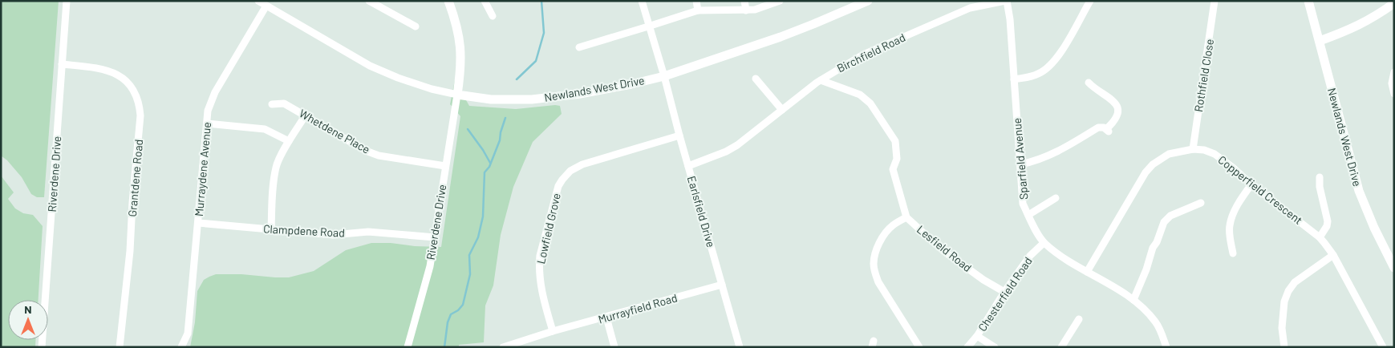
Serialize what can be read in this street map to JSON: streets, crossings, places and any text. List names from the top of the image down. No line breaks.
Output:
{"streets":{"street":["Birchfield Road","Rothfield Close","Newlands West Drive","Whetdene Place","Sparfield Avenue","Murraydene Avenue","Riverdene Drive","Grantdene Road","Copperfield Crescent","Earlsfield Drive","Lowfield Grove","Clampdene Road","Lesfield Road","Chesterfield Road","Murrayfield Road"]},"crossings":[["Birchfield Road","Sparfield Avenue"],["Birchfield Road","Earlsfield Drive"],["Birchfield Road","Lesfield Road"],["Rothfield Close","Copperfield Crescent"],["Newlands West Drive","Murraydene Avenue"],["Newlands West Drive","Riverdene Drive"],["Newlands West Drive","Earlsfield Drive"],["Whetdene Place","Riverdene Drive"],["Sparfield Avenue","Copperfield Crescent"],["Sparfield Avenue","Chesterfield Road"],["Murraydene Avenue","Clampdene Road"],["Riverdene Drive","Grantdene Road"],["Riverdene Drive","Clampdene Road"],["Earlsfield Drive","Lowfield Grove"],["Earlsfield Drive","Murrayfield Road"],["Lowfield Grove","Murrayfield Road"],["Lesfield Road","Chesterfield Road"]],"north":"top"}
